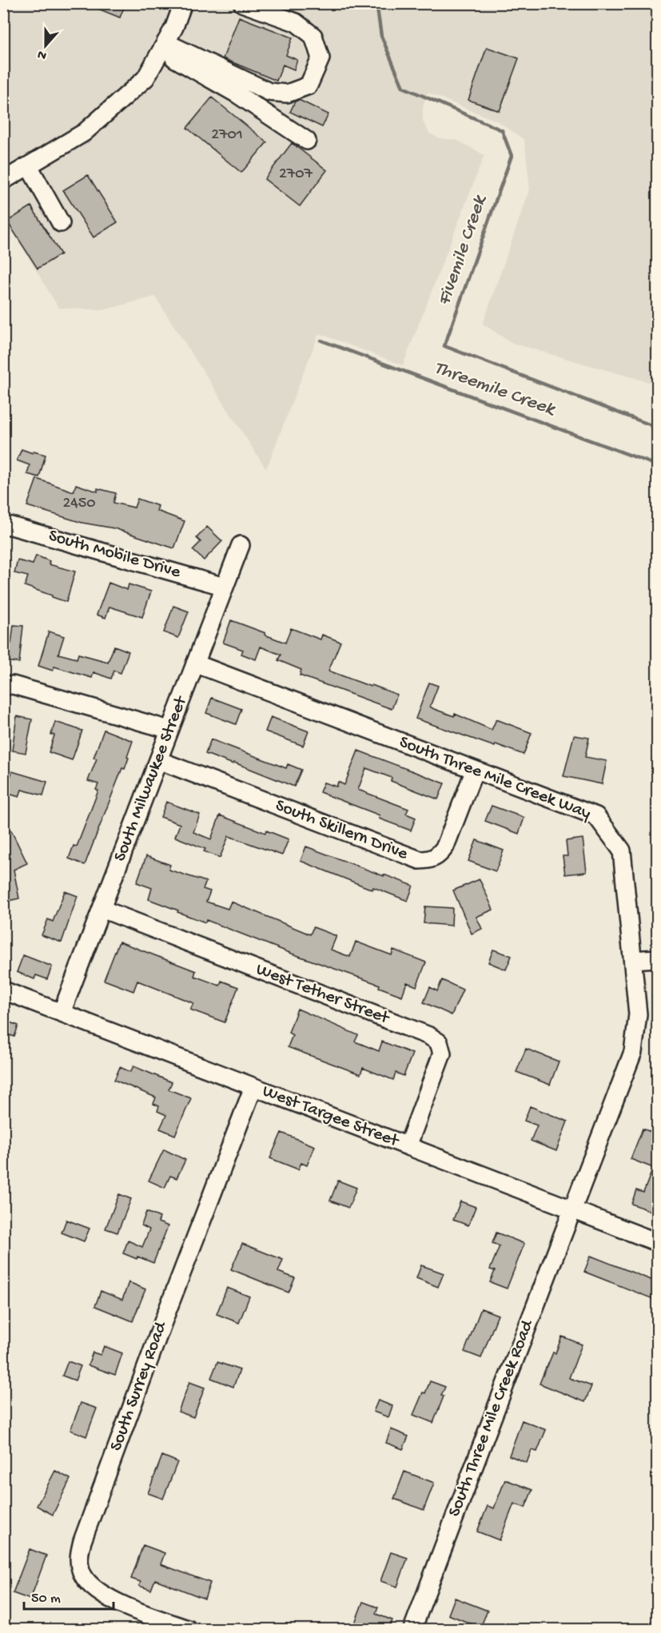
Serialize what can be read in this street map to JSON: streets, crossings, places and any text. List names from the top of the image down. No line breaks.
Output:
{"streets":{"street":["South Mobile Drive","South Three Mile Creek Way","South Milwaukee Street","South Skillern Drive","West Tether Street","West Targee Street","South Surrey Road","South Three Mile Creek Road"]},"crossings":[["South Mobile Drive","South Milwaukee Street"],["South Three Mile Creek Way","South Milwaukee Street"],["South Three Mile Creek Way","South Skillern Drive"],["South Three Mile Creek Way","West Targee Street"],["South Three Mile Creek Way","South Three Mile Creek Road"],["South Milwaukee Street","South Skillern Drive"],["South Milwaukee Street","West Tether Street"],["South Milwaukee Street","West Targee Street"],["West Tether Street","West Targee Street"],["West Targee Street","South Surrey Road"],["West Targee Street","South Three Mile Creek Road"]],"water":["Fivemile Creek","Threemile Creek"],"house_numbers":["2701","2707","2450"],"scale_bar":"50 m","north":"bottom"}
